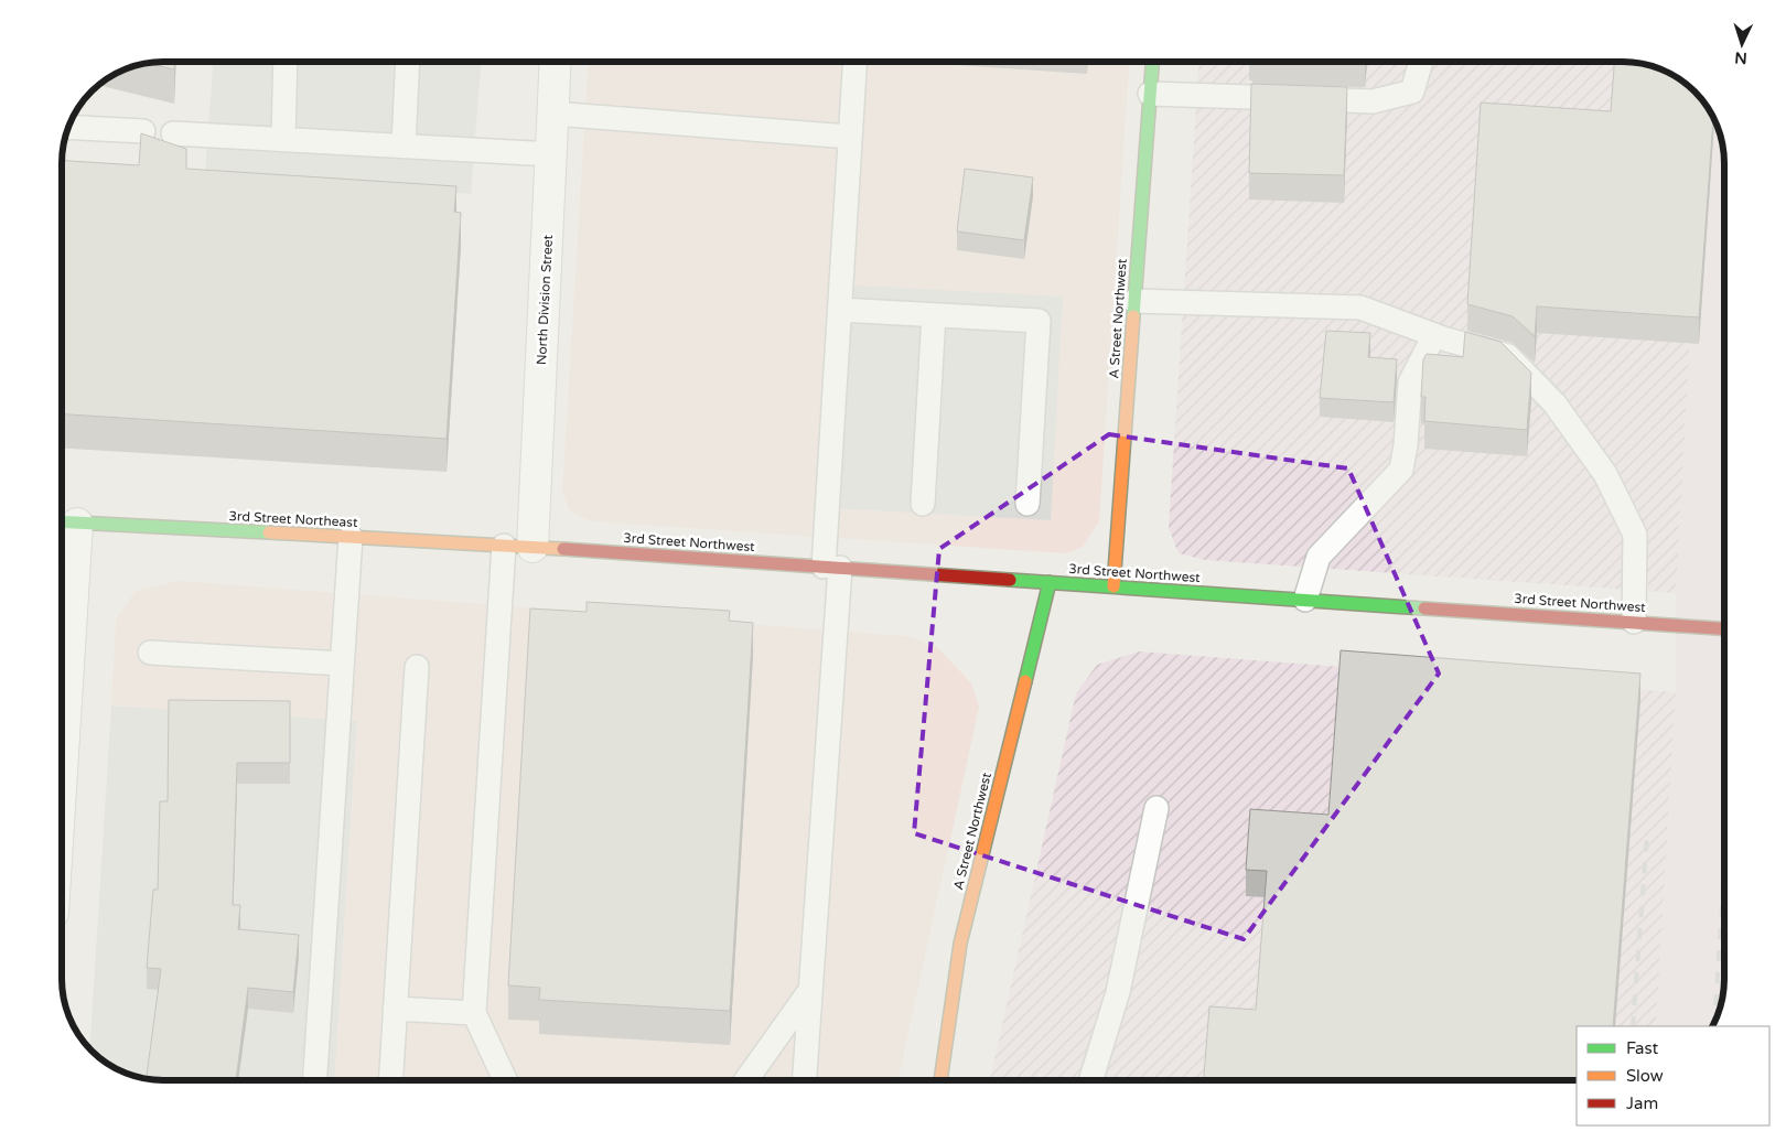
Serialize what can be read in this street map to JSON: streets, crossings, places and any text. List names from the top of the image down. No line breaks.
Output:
{"streets":{"street":["North Division Street","A Street Northwest","3rd Street Northeast","3rd Street Northwest"]},"crossings":[["North Division Street","3rd Street Northeast"],["North Division Street","3rd Street Northwest"],["A Street Northwest","3rd Street Northwest"],["3rd Street Northeast","3rd Street Northwest"]],"legend":["Fast","Slow","Jam"],"north":"bottom"}
